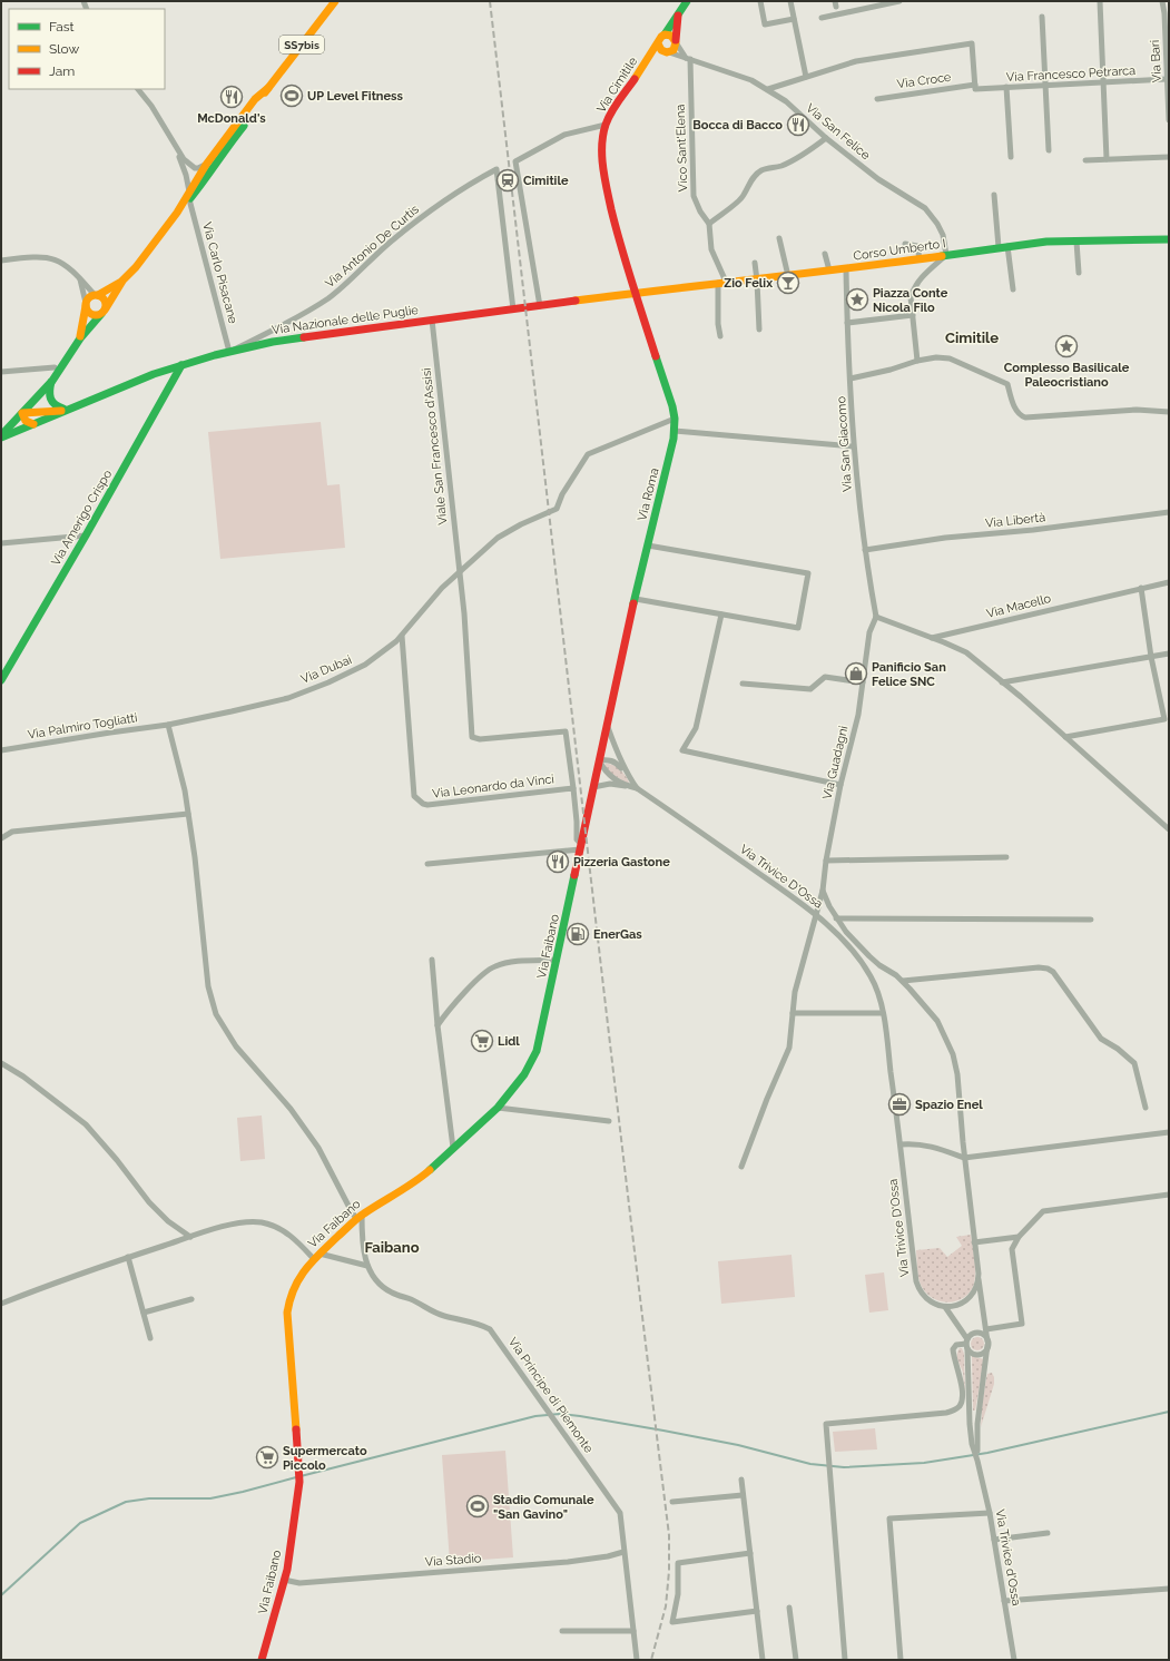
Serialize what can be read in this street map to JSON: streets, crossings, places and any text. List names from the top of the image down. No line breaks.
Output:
{"streets":{"street":["SS7bis","Via Bari","Via Francesco Petrarca","Via Croce","Via Cimitile","Via San Felice","Vico Sant'Elena","Via Antonio De Curtis","Corso Umberto I","Via Carlo Pisacane","Via Nazionale delle Puglie","Via San Giacomo","Viale San Francesco d'Assisi","Via Roma","Via Amerigo Crispo","Via Libertà","Via Macello","Via Dubai","Via Palmiro Togliatti","Via Guadagni","Via Leonardo da Vinci","Via Trivice D'Ossa","Via Faibano","Via Principe di Piemonte","Via Trivice d'Ossa","Via Stadio"]},"crossings":[["SS7bis","Via Carlo Pisacane"],["SS7bis","Via Nazionale delle Puglie"],["Via Bari","Via Francesco Petrarca"],["Via Francesco Petrarca","Via Croce"],["Via Cimitile","Via San Felice"],["Via Cimitile","Via Roma"],["Via San Felice","Vico Sant'Elena"],["Via San Felice","Corso Umberto I"],["Vico Sant'Elena","Corso Umberto I"],["Via Antonio De Curtis","Via Carlo Pisacane"],["Via Antonio De Curtis","Via Nazionale delle Puglie"],["Corso Umberto I","Via Nazionale delle Puglie"],["Corso Umberto I","Via San Giacomo"],["Corso Umberto I","Via Roma"],["Via Carlo Pisacane","Via Nazionale delle Puglie"],["Via Nazionale delle Puglie","Viale San Francesco d'Assisi"],["Via Nazionale delle Puglie","Via Roma"],["Via Nazionale delle Puglie","Via Amerigo Crispo"],["Via San Giacomo","Via Libertà"],["Via San Giacomo","Via Guadagni"],["Viale San Francesco d'Assisi","Via Dubai"],["Viale San Francesco d'Assisi","Via Leonardo da Vinci"],["Via Roma","Via Dubai"],["Via Roma","Via Leonardo da Vinci"],["Via Roma","Via Trivice D'Ossa"],["Via Roma","Via Faibano"],["Via Dubai","Via Palmiro Togliatti"],["Via Dubai","Via Leonardo da Vinci"],["Via Guadagni","Via Trivice D'Ossa"],["Via Faibano","Via Principe di Piemonte"],["Via Faibano","Via Stadio"],["Via Principe di Piemonte","Via Stadio"]],"districts":["Cimitile","Faibano"],"places":{"sports":["UP Level Fitness","Stadio Comunale \"San Gavino\""],"restaurant":["McDonald's","Bocca di Bacco","Pizzeria Gastone"],"station":["Cimitile"],"bar":["Zio Felix"],"place":["Piazza Conte Nicola Filo","Complesso Basilicale Paleocristiano"],"shop":["Panificio San Felice SNC"],"fuel station":["EnerGas"],"supermarket":["Lidl","Supermercato Piccolo"],"office":["Spazio Enel"]},"legend":["Fast","Slow","Jam"]}
